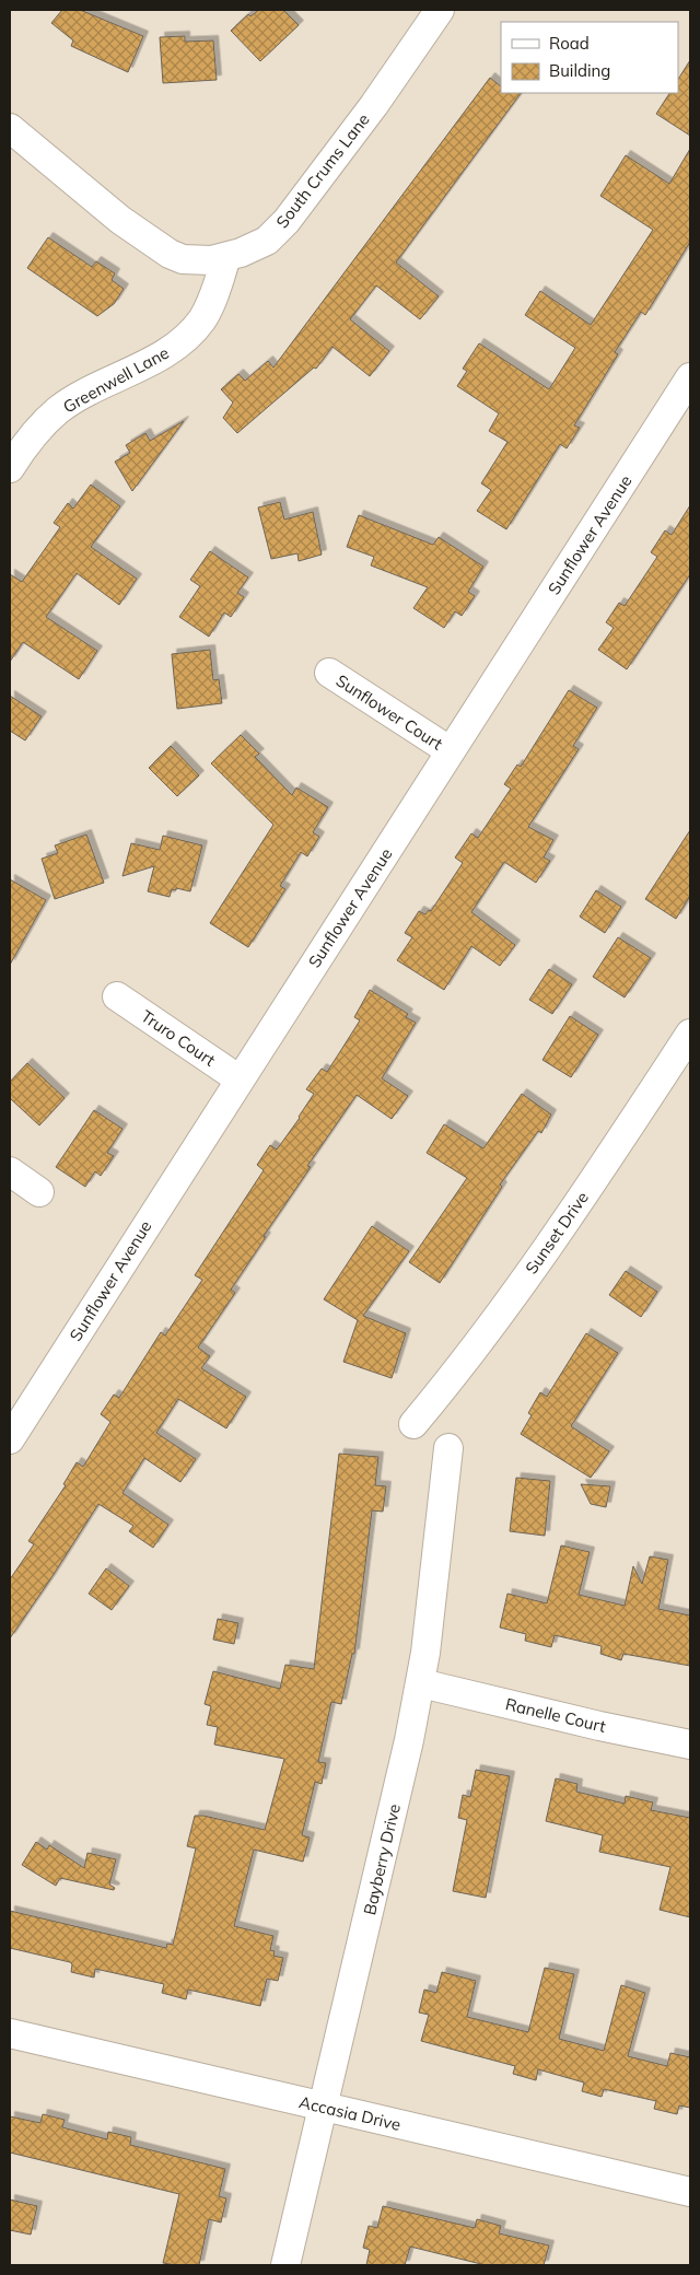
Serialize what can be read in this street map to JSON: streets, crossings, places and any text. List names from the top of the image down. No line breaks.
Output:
{"streets":{"street":["South Crums Lane","Greenwell Lane","Sunflower Avenue","Sunflower Court","Truro Court","Sunset Drive","Ranelle Court","Bayberry Drive","Accasia Drive"]},"crossings":[["South Crums Lane","Greenwell Lane"],["Sunflower Avenue","Sunflower Court"],["Sunflower Avenue","Truro Court"],["Ranelle Court","Bayberry Drive"],["Bayberry Drive","Accasia Drive"]],"legend":["Road","Building"]}
